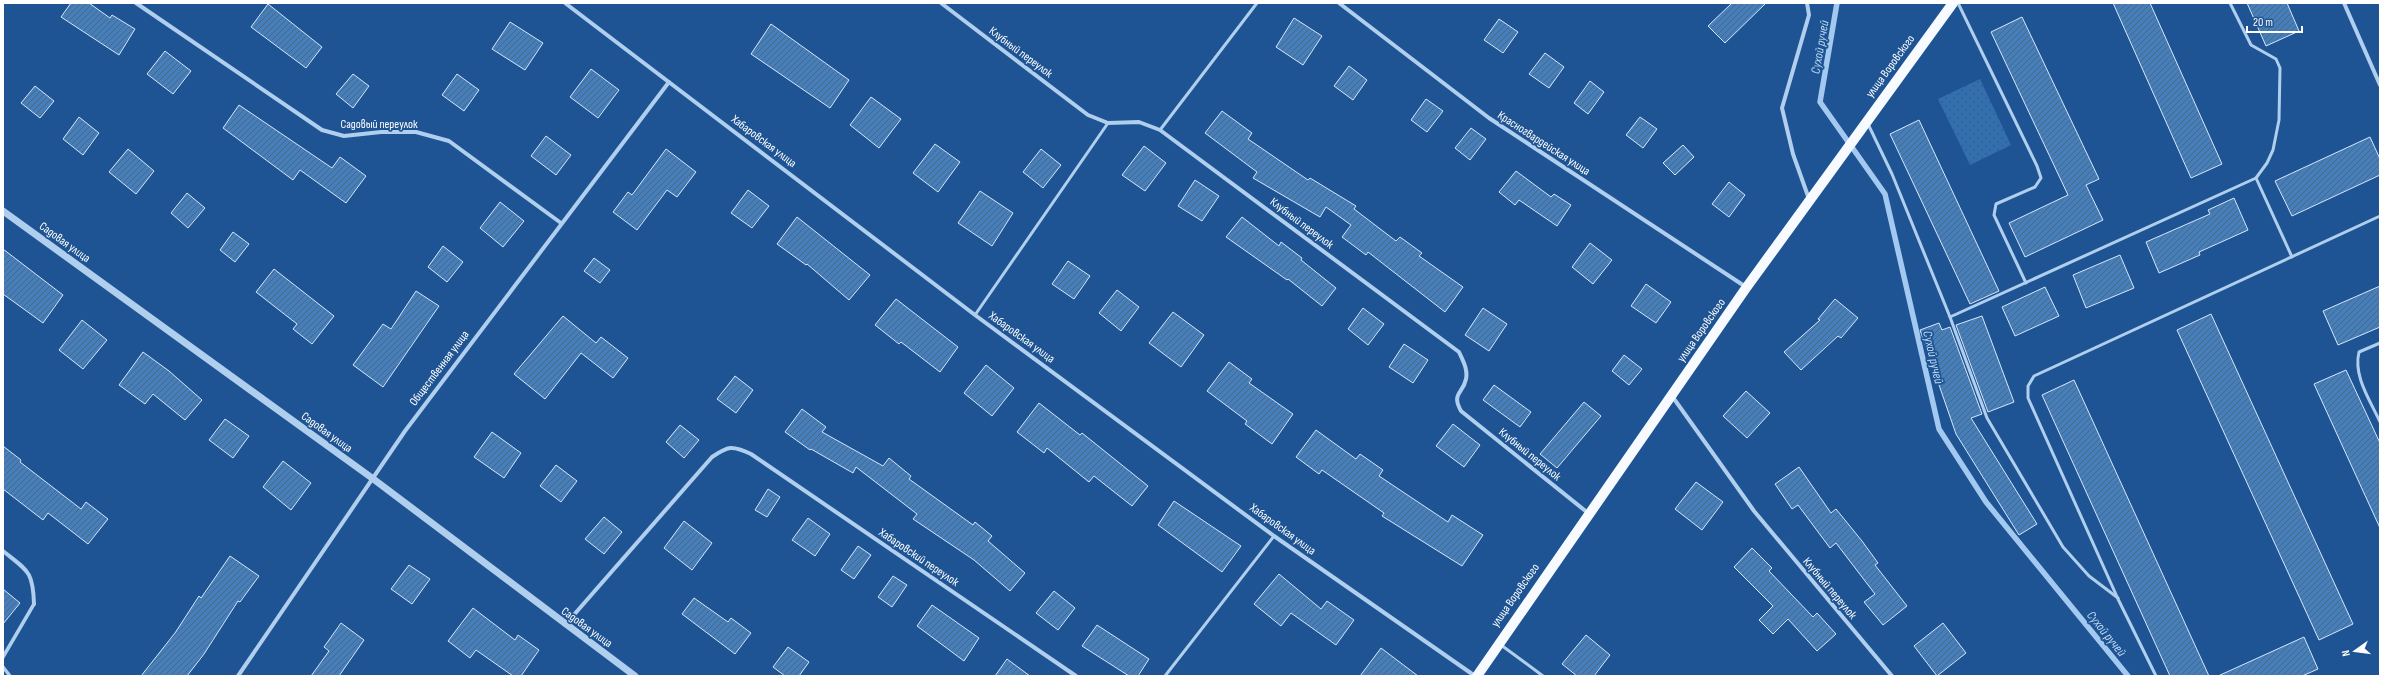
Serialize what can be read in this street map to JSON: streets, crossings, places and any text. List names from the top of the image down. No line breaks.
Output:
{"streets":{"main road":["улица Воровского"],"street":["Клубный переулок","Садовый переулок","Хабаровская улица","Красногвардейская улица","Садовая улица","Общественная улица","Хабаровский переулок"]},"crossings":[["Клубный переулок","улица Воровского"],["улица Воровского","Хабаровская улица"],["улица Воровского","Красногвардейская улица"],["Садовый переулок","Общественная улица"],["Хабаровская улица","Общественная улица"],["Садовая улица","Общественная улица"],["Садовая улица","Хабаровский переулок"]],"water":["Сухой ручей"],"scale_bar":"20 m","north":"left"}
